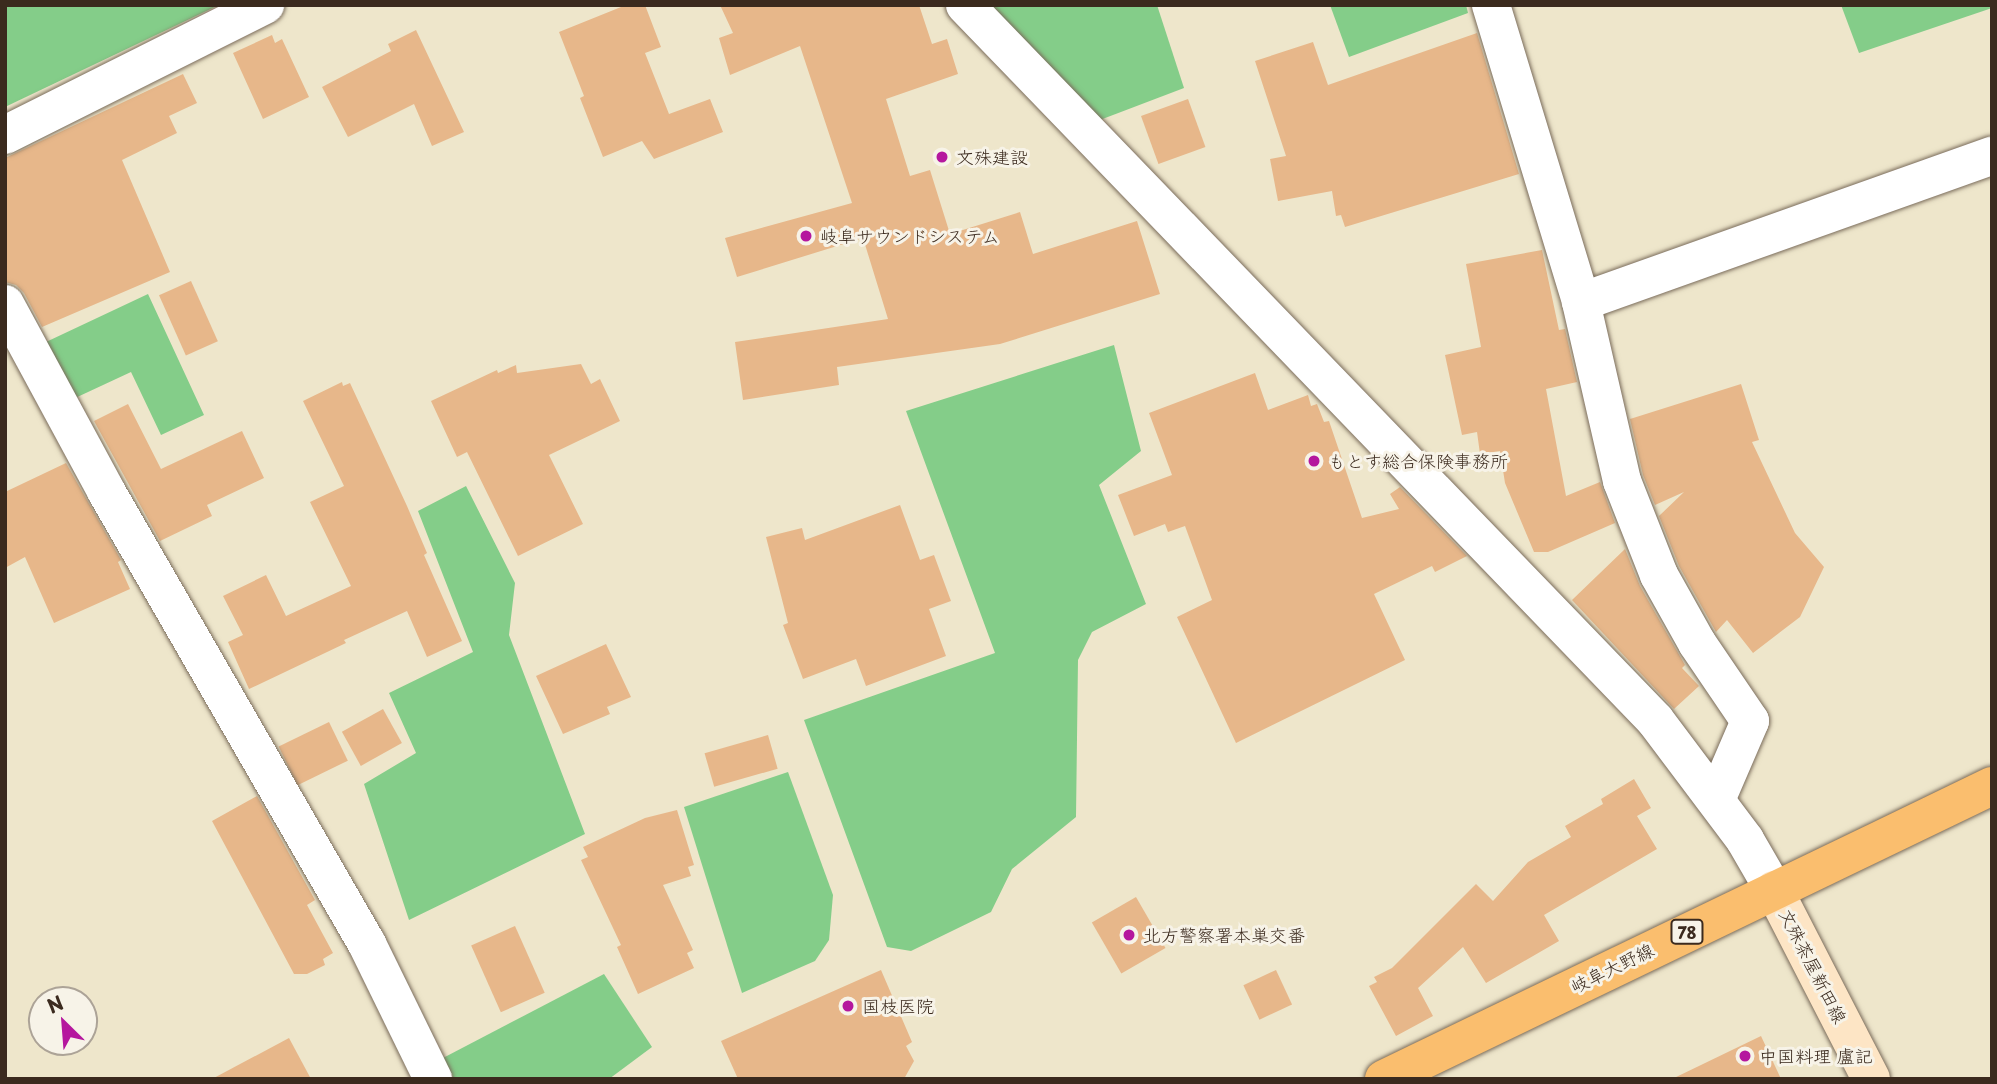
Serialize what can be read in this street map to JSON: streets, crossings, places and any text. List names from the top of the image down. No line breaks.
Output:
{"streets":{"main road":["78","文殊茶屋新田線","岐阜大野線"]},"crossings":[["文殊茶屋新田線","岐阜大野線"]],"places":["文殊建設","岐阜サウンドシステム","もとす総合保険事務所","北方警察署本巣交番","国枝医院","中国料理 盧記"],"north":"top left"}
